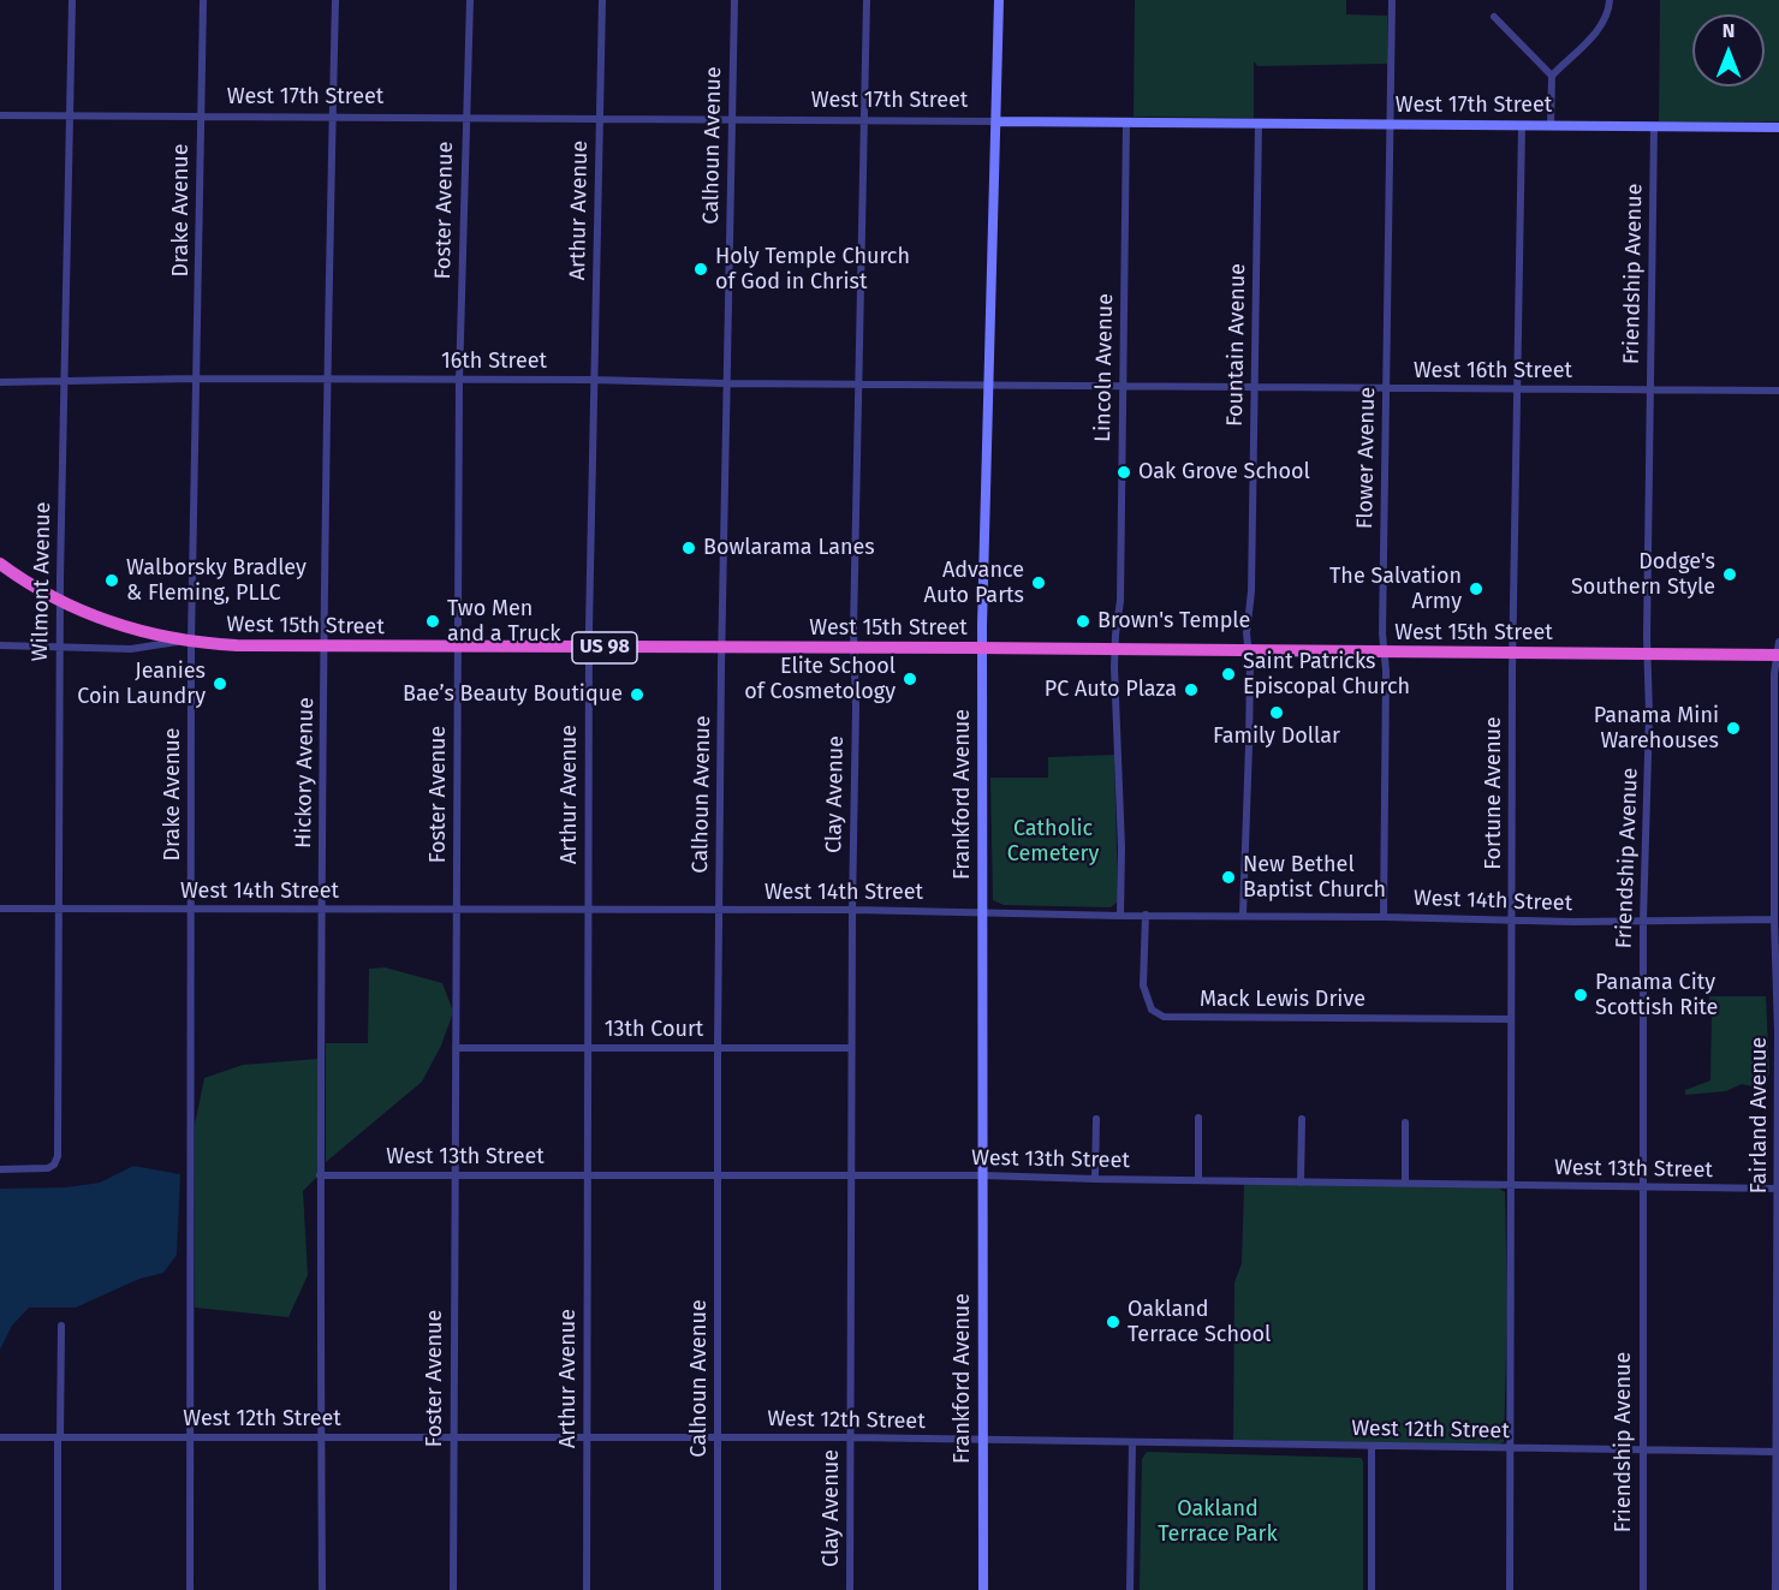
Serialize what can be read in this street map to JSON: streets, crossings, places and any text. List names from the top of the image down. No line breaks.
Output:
{"streets":{"highway":["West 15th Street","US 98"],"main road":["West 17th Street","Frankford Avenue"],"street":["Calhoun Avenue","Drake Avenue","Foster Avenue","Arthur Avenue","Friendship Avenue","Fountain Avenue","16th Street","Lincoln Avenue","West 16th Street","Flower Avenue","Wilmont Avenue","Hickory Avenue","Fortune Avenue","Clay Avenue","West 14th Street","Mack Lewis Drive","13th Court","Fairland Avenue","West 13th Street","West 12th Street"]},"crossings":[["West 17th Street","Calhoun Avenue"],["West 17th Street","Drake Avenue"],["West 17th Street","Foster Avenue"],["West 17th Street","Arthur Avenue"],["West 17th Street","Friendship Avenue"],["West 17th Street","Fountain Avenue"],["West 17th Street","Lincoln Avenue"],["West 17th Street","Flower Avenue"],["West 17th Street","Wilmont Avenue"],["West 17th Street","Hickory Avenue"],["West 17th Street","Fortune Avenue"],["West 17th Street","Clay Avenue"],["West 17th Street","Frankford Avenue"],["Calhoun Avenue","16th Street"],["Calhoun Avenue","West 15th Street"],["Calhoun Avenue","West 14th Street"],["Calhoun Avenue","13th Court"],["Calhoun Avenue","West 13th Street"],["Calhoun Avenue","West 12th Street"],["Drake Avenue","16th Street"],["Drake Avenue","West 15th Street"],["Drake Avenue","US 98"],["Drake Avenue","West 14th Street"],["Drake Avenue","West 12th Street"],["Foster Avenue","16th Street"],["Foster Avenue","West 15th Street"],["Foster Avenue","West 14th Street"],["Foster Avenue","13th Court"],["Foster Avenue","West 13th Street"],["Foster Avenue","West 12th Street"],["Arthur Avenue","16th Street"],["Arthur Avenue","West 15th Street"],["Arthur Avenue","West 14th Street"],["Arthur Avenue","13th Court"],["Arthur Avenue","West 13th Street"],["Arthur Avenue","West 12th Street"],["Friendship Avenue","West 16th Street"],["Friendship Avenue","West 15th Street"],["Friendship Avenue","West 14th Street"],["Friendship Avenue","West 13th Street"],["Friendship Avenue","West 12th Street"],["Fountain Avenue","West 16th Street"],["Fountain Avenue","West 15th Street"],["Fountain Avenue","West 14th Street"],["16th Street","West 16th Street"],["16th Street","Wilmont Avenue"],["16th Street","Hickory Avenue"],["16th Street","Clay Avenue"],["16th Street","Frankford Avenue"],["Lincoln Avenue","West 16th Street"],["Lincoln Avenue","West 15th Street"],["Lincoln Avenue","West 14th Street"],["West 16th Street","Flower Avenue"],["West 16th Street","Fortune Avenue"],["West 16th Street","Frankford Avenue"],["Flower Avenue","West 15th Street"],["Flower Avenue","West 14th Street"],["Wilmont Avenue","West 15th Street"],["Wilmont Avenue","US 98"],["Wilmont Avenue","West 14th Street"],["West 15th Street","US 98"],["West 15th Street","Hickory Avenue"],["West 15th Street","Fortune Avenue"],["West 15th Street","Clay Avenue"],["West 15th Street","Frankford Avenue"],["West 15th Street","Fairland Avenue"],["Hickory Avenue","West 14th Street"],["Hickory Avenue","West 13th Street"],["Hickory Avenue","West 12th Street"],["Fortune Avenue","West 14th Street"],["Fortune Avenue","Mack Lewis Drive"],["Fortune Avenue","West 13th Street"],["Fortune Avenue","West 12th Street"],["Clay Avenue","West 14th Street"],["Clay Avenue","13th Court"],["Clay Avenue","West 13th Street"],["Clay Avenue","West 12th Street"],["Frankford Avenue","West 14th Street"],["Frankford Avenue","West 13th Street"],["Frankford Avenue","West 12th Street"],["West 14th Street","Mack Lewis Drive"],["West 14th Street","Fairland Avenue"],["Fairland Avenue","West 13th Street"],["Fairland Avenue","West 12th Street"]],"parks":["Catholic Cemetery","Oakland Terrace Park"],"places":["Holy Temple Church of God in Christ","Oak Grove School","Bowlarama Lanes","Dodge's Southern Style","Walborsky Bradley & Fleming, PLLC","Advance Auto Parts","The Salvation Army","Two Men and a Truck","Brown's Temple","Saint Patricks Episcopal Church","Elite School of Cosmetology","Jeanies Coin Laundry","PC Auto Plaza","Bae’s Beauty Boutique","Family Dollar","Panama Mini Warehouses","New Bethel Baptist Church","Panama City Scottish Rite","Oakland Terrace School"],"north":"top"}
